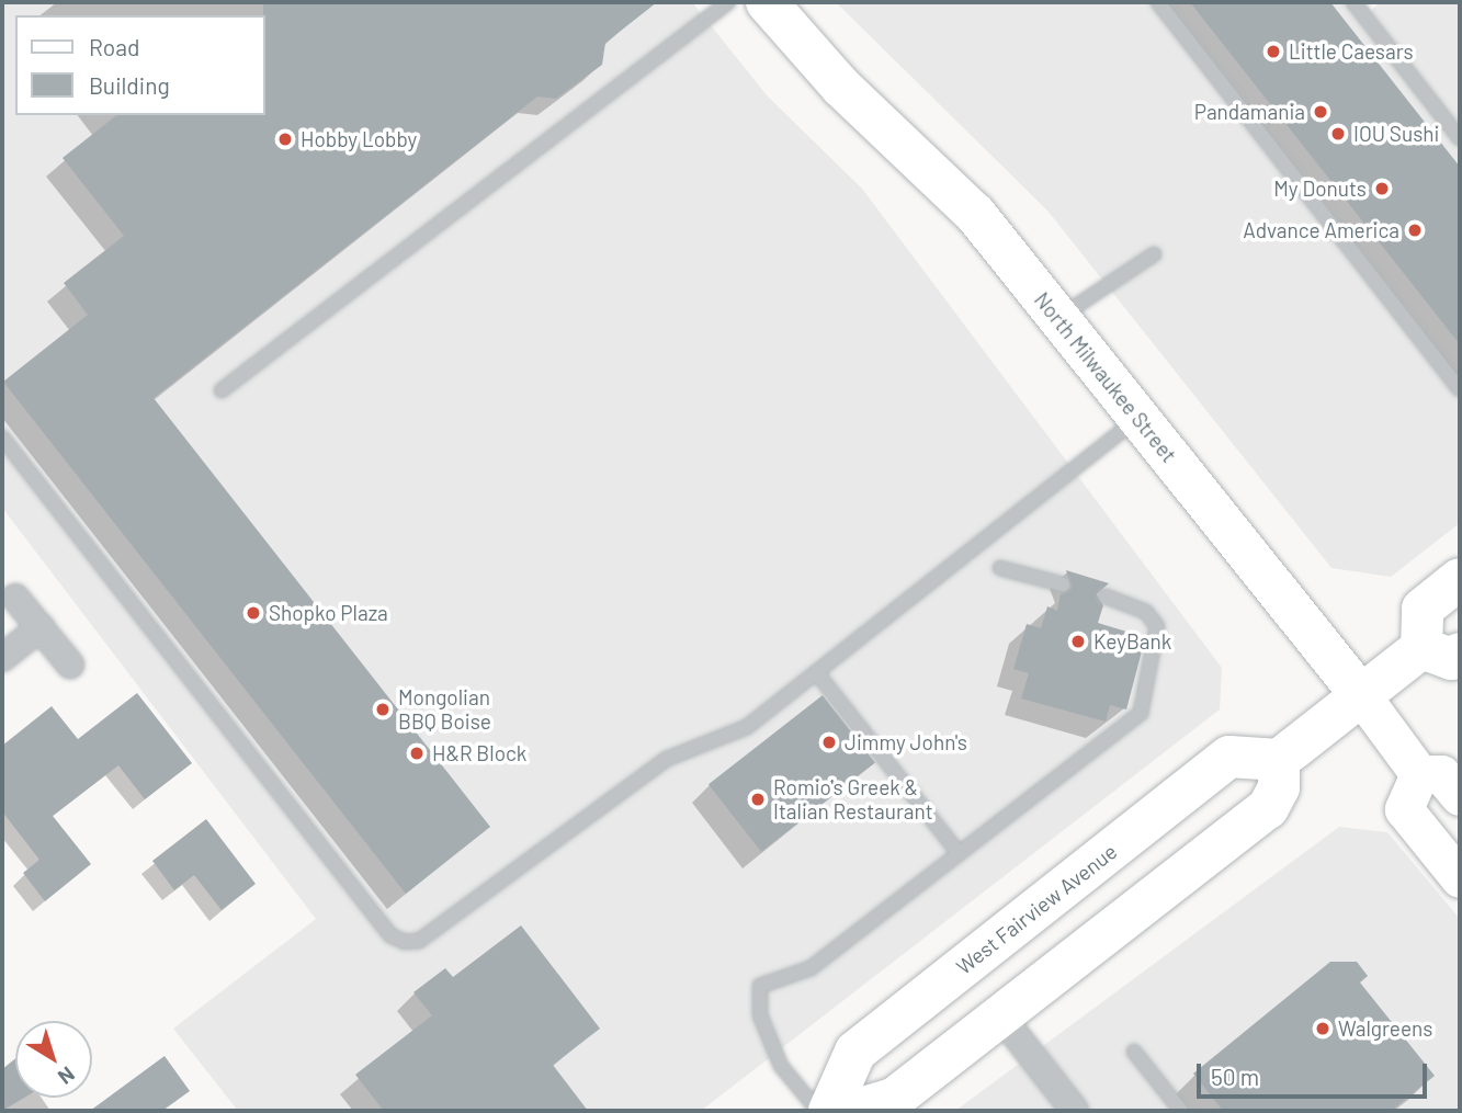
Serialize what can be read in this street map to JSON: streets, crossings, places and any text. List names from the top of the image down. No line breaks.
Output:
{"streets":{"main road":["North Milwaukee Street","West Fairview Avenue"]},"places":["Little Caesars","Pandamania","IOU Sushi","Hobby Lobby","My Donuts","Advance America","Shopko Plaza","KeyBank","Mongolian BBQ Boise","Jimmy John's","H&R Block","Romio's Greek & Italian Restaurant","Walgreens"],"legend":["Road","Building"],"scale_bar":"50 m","north":"bottom right"}
